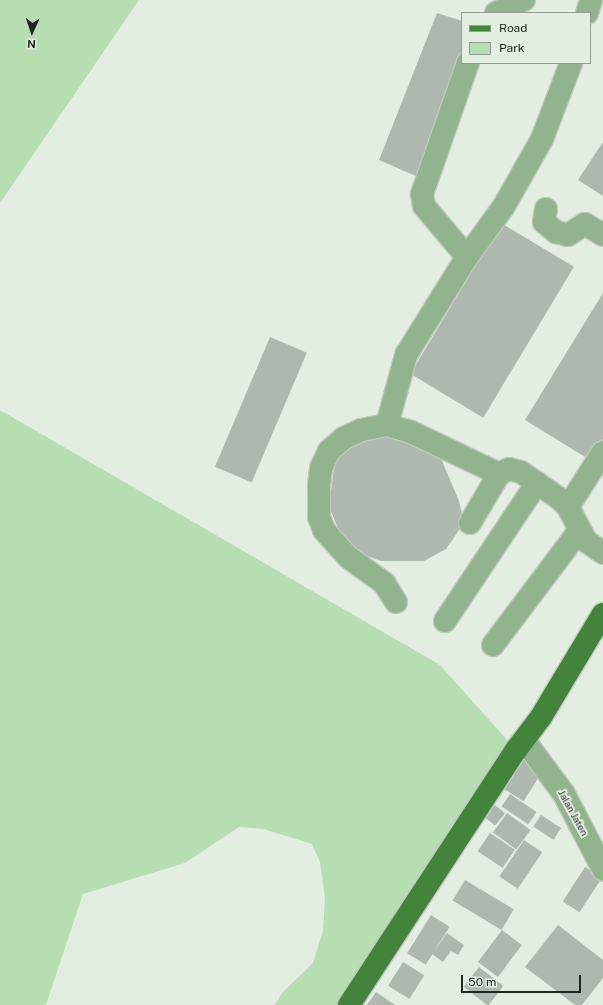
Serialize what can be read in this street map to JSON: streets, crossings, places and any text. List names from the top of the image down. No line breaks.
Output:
{"streets":{"street":["Jalan Jaten"]},"legend":["Road","Park"],"scale_bar":"50 m","north":"bottom"}
